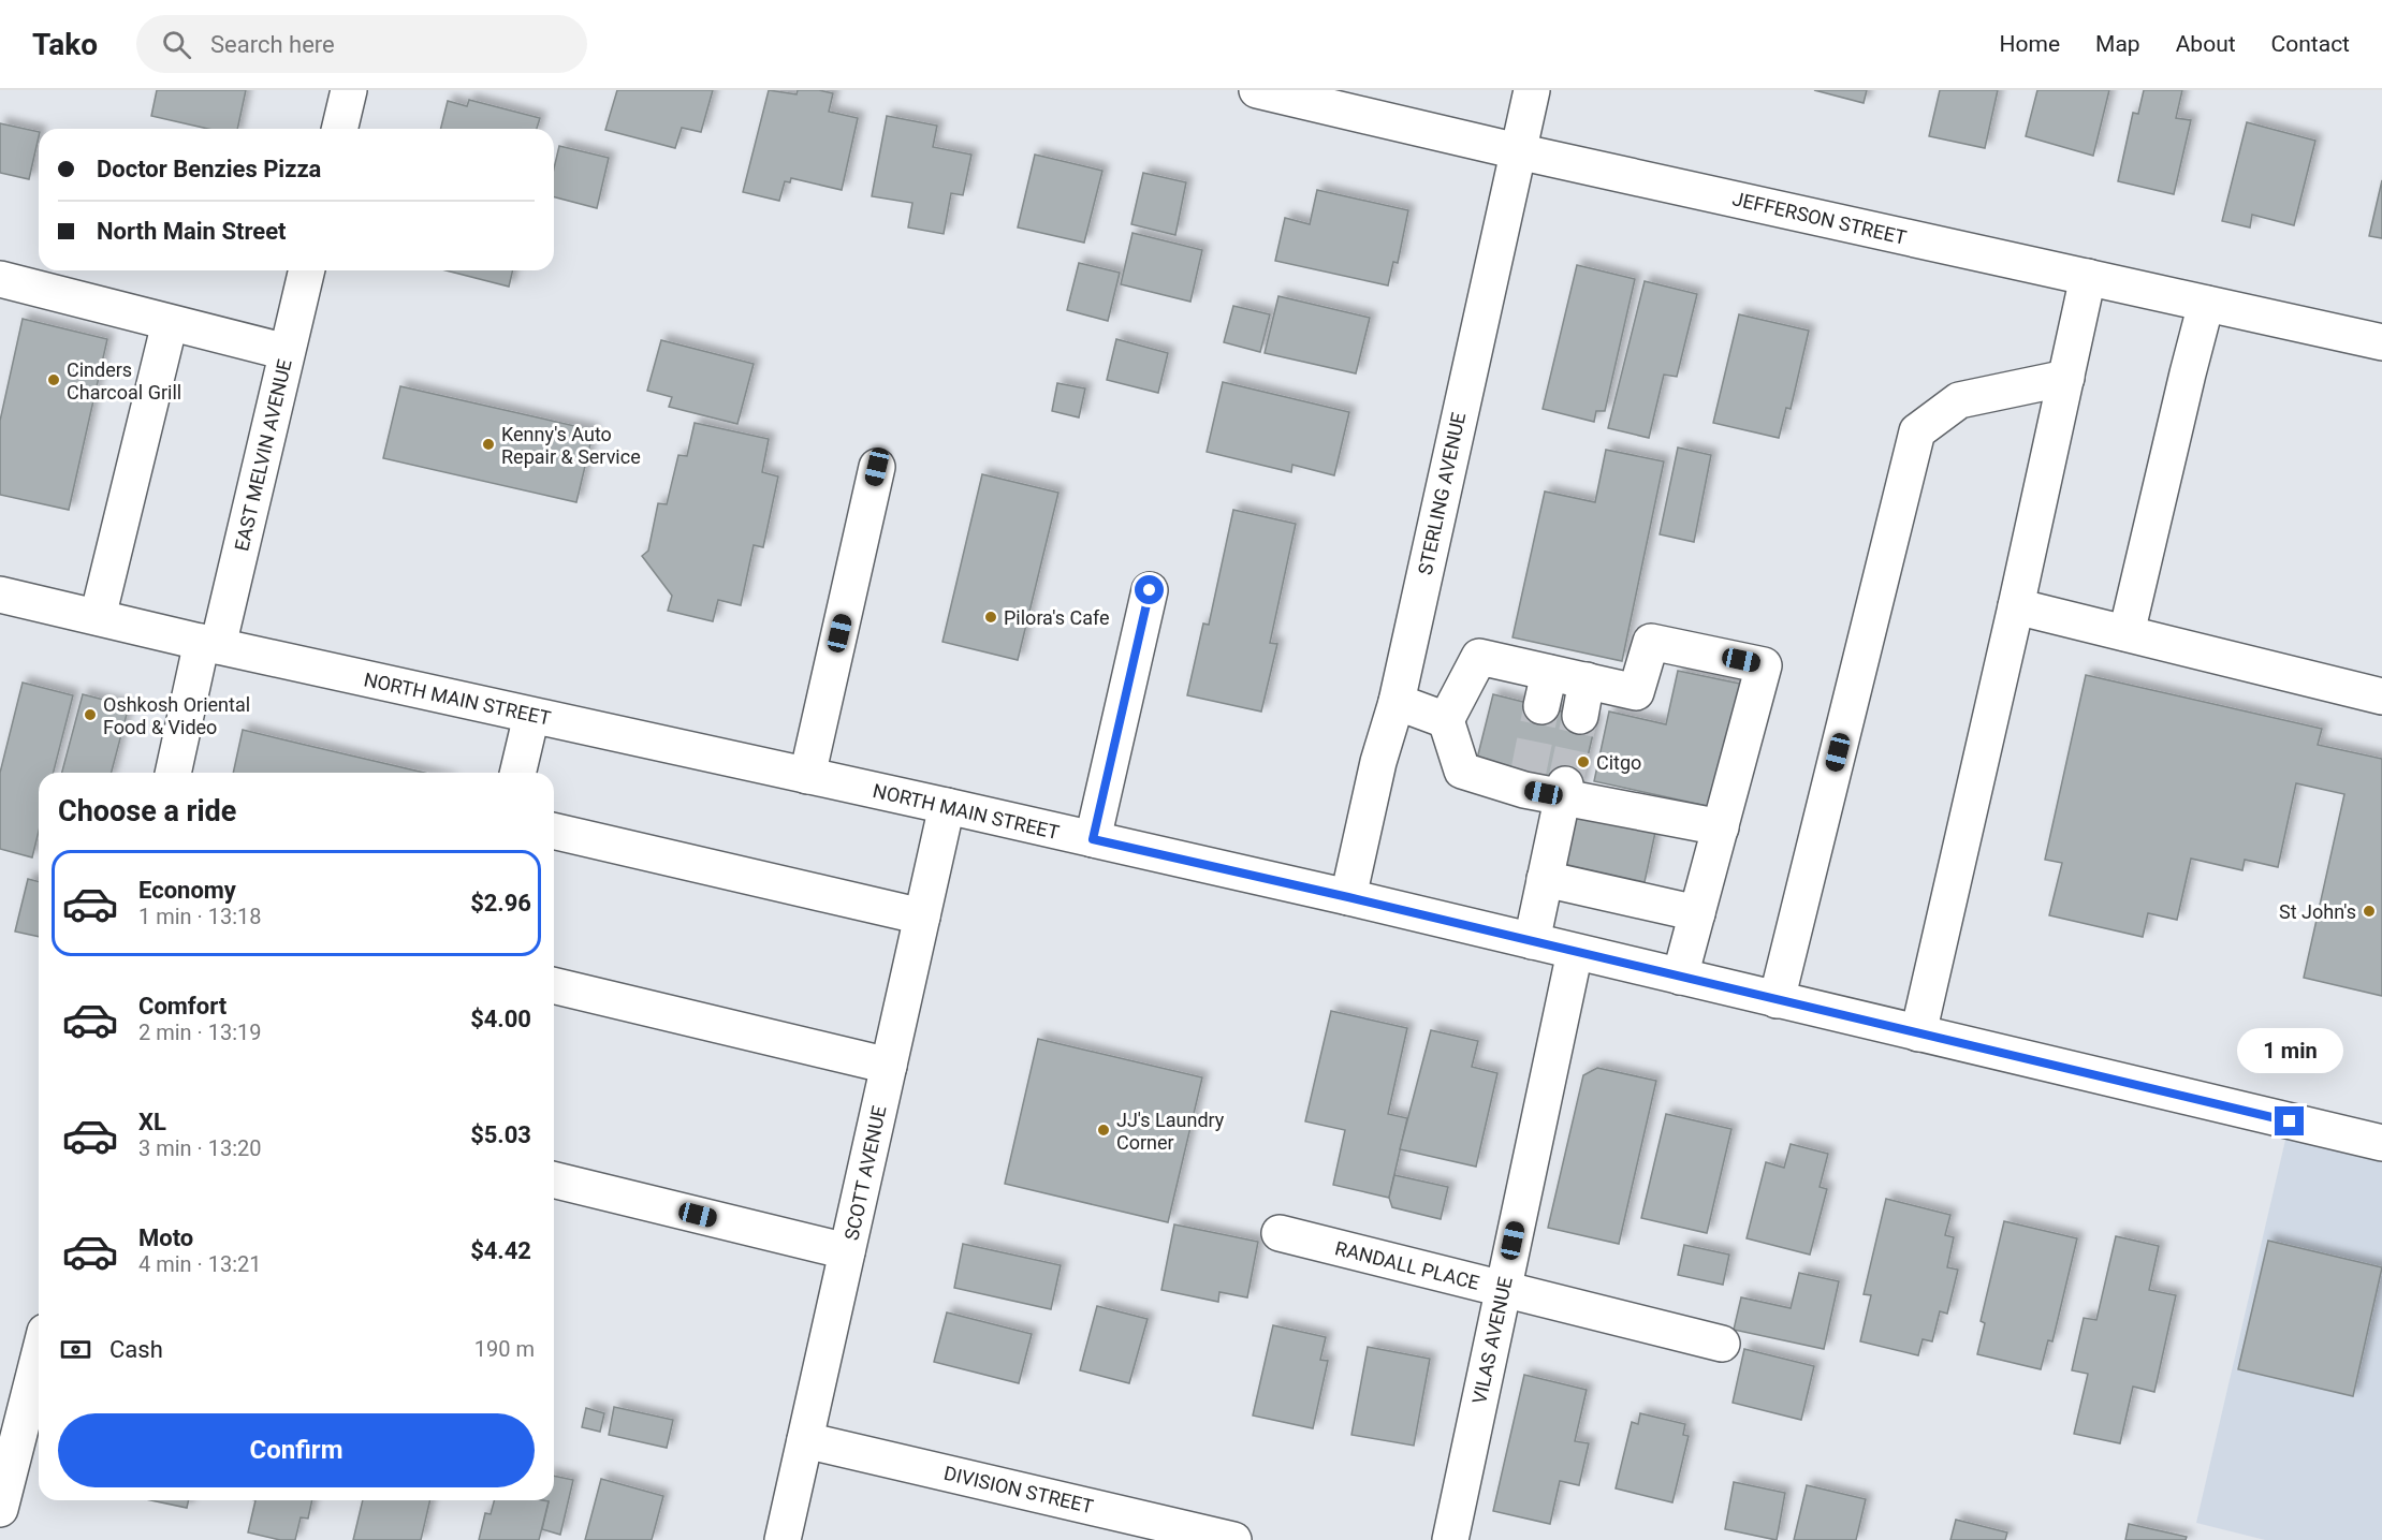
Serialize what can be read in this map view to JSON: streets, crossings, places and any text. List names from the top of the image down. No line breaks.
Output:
{"streets":{"street":["JEFFERSON STREET","EAST MELVIN AVENUE","STERLING AVENUE","NORTH MAIN STREET","SCOTT AVENUE","RANDALL PLACE","VILAS AVENUE","DIVISION STREET"]},"crossings":[["JEFFERSON STREET","STERLING AVENUE"],["EAST MELVIN AVENUE","NORTH MAIN STREET"],["STERLING AVENUE","NORTH MAIN STREET"],["NORTH MAIN STREET","SCOTT AVENUE"],["NORTH MAIN STREET","VILAS AVENUE"],["SCOTT AVENUE","DIVISION STREET"],["RANDALL PLACE","VILAS AVENUE"]],"places":["Cinders Charcoal Grill","Kenny's Auto Repair & Service","Pilora's Cafe","Oshkosh Oriental Food & Video","Citgo","St John's","JJ's Laundry Corner"],"page":{"header":"Tako","search":"Search here","nav":["Home","Map","About","Contact"],"banner":["Doctor Benzies Pizza","North Main Street"],"heading":"Choose a ride","list":[{"name":"Economy","note":"1 min · 13:18","value":"$2.96"},{"name":"Comfort","note":"2 min · 13:19","value":"$4.00"},{"name":"XL","note":"3 min · 13:20","value":"$5.03"},{"name":"Moto","note":"4 min · 13:21","value":"$4.42"}],"bubble":"1 min","pay":["Cash","190 m"],"buttons":"Confirm"}}
